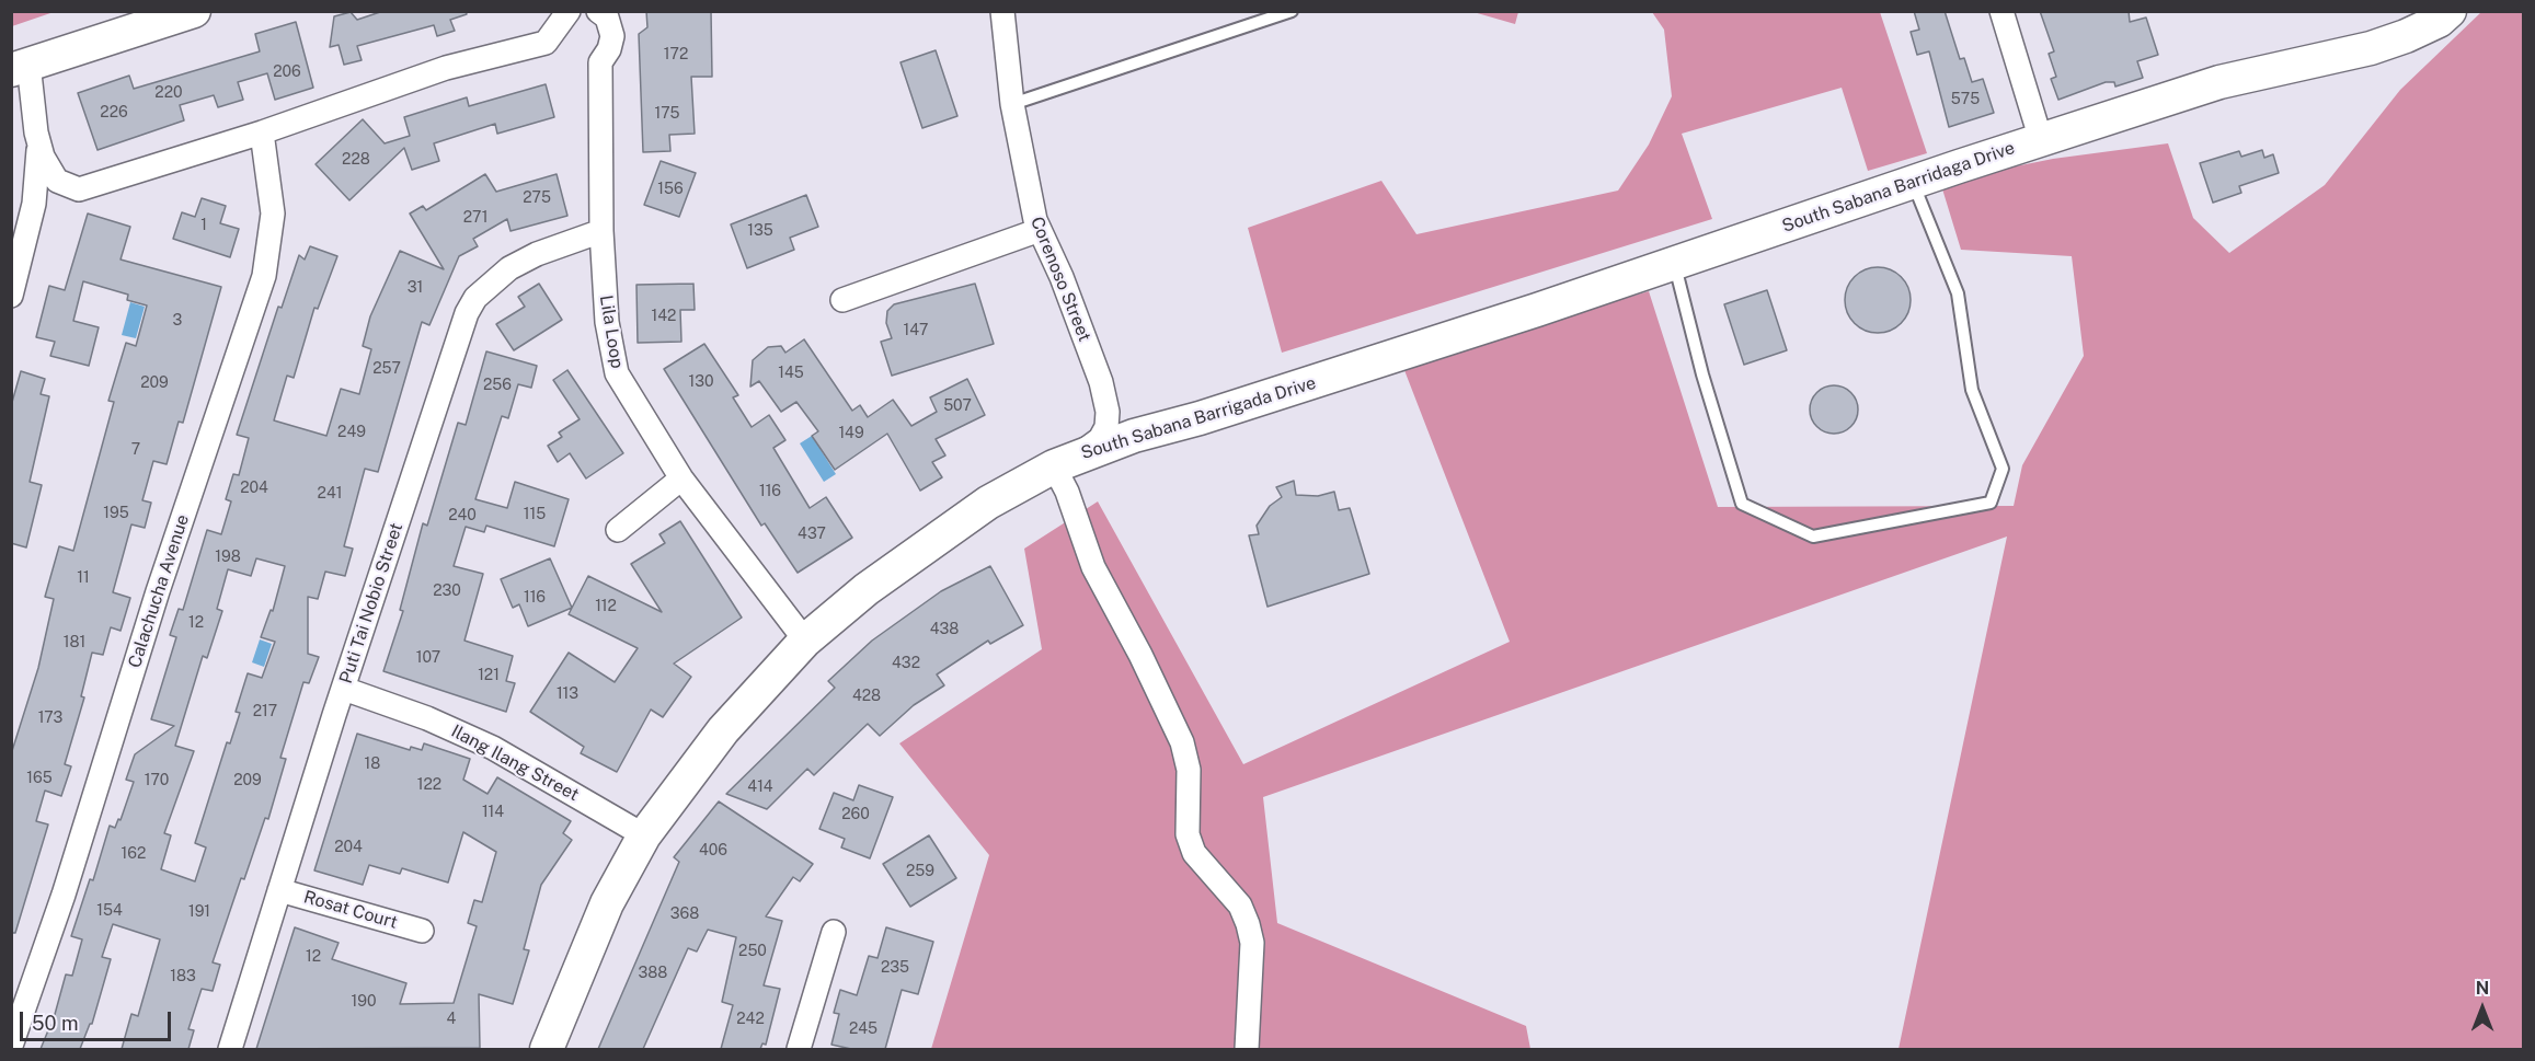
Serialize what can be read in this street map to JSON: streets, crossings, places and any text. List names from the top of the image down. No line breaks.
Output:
{"streets":{"main road":["South Sabana Barridaga Drive","South Sabana Barrigada Drive"],"street":["Corenoso Street","Lila Loop","Calachucha Avenue","Puti Tai Nobio Street","Ilang Ilang Street","Rosat Court"]},"crossings":[["South Sabana Barridaga Drive","South Sabana Barrigada Drive"],["Corenoso Street","South Sabana Barrigada Drive"],["Lila Loop","South Sabana Barrigada Drive"],["Lila Loop","Puti Tai Nobio Street"],["South Sabana Barrigada Drive","Ilang Ilang Street"],["Puti Tai Nobio Street","Ilang Ilang Street"],["Puti Tai Nobio Street","Rosat Court"]],"house_numbers":["172","206","220","575","226","175","228","156","275","271","1","135","31","142","3","147","257","145","130","209","256","507","249","149","7","204","116","241","195","115","240","437","198","11","230","116","112","12","438","181","107","432","121","113","428","217","173","18","165","170","209","122","414","114","260","204","406","162","259","154","191","368","250","12","235","388","183","190","4","242","245"],"scale_bar":"50 m","north":"top"}
